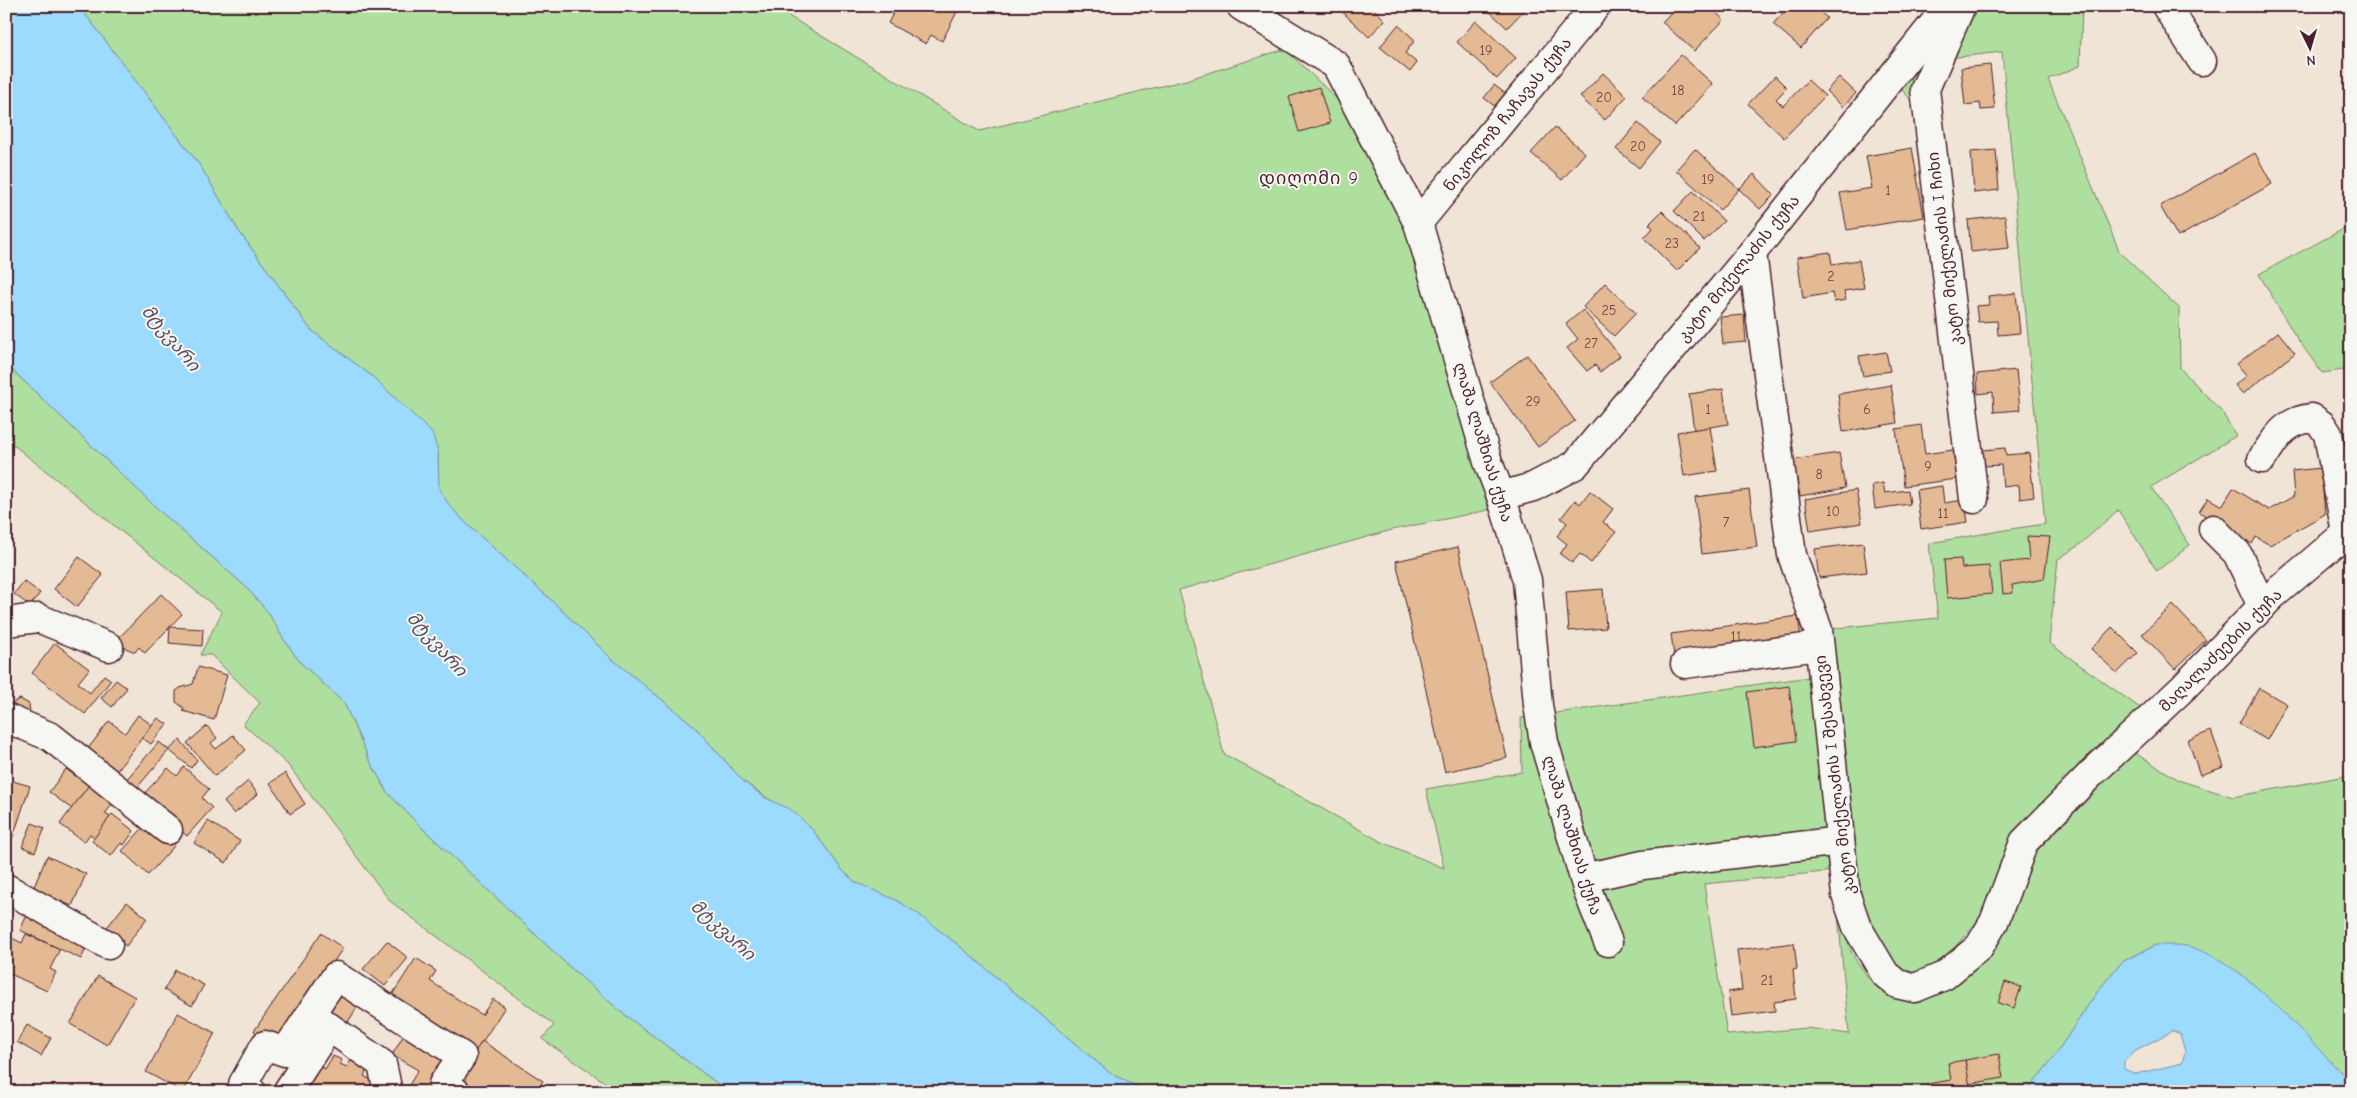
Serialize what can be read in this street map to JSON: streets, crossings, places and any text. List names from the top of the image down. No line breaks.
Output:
{"streets":{"street":["ნიკოლოზ ჩაჩავას ქუჩა","კატო მიქელაძის I ჩიხი","კატო მიქელაძის ქუჩა","ლაშა ლაშხიას ქუჩა","მაღალაძეების ქუჩა","კატო მიქელაძის I შესახვევი"]},"crossings":[["ნიკოლოზ ჩაჩავას ქუჩა","ლაშა ლაშხიას ქუჩა"],["კატო მიქელაძის ქუჩა","ლაშა ლაშხიას ქუჩა"],["კატო მიქელაძის ქუჩა","კატო მიქელაძის I შესახვევი"],["მაღალაძეების ქუჩა","კატო მიქელაძის I შესახვევი"]],"districts":["დიღომი 9"],"water":["მტკვარი"],"house_numbers":["19","18","20","20","19","1","21","23","2","25","27","29","1","6","9","8","10","11","7","11","21"],"north":"bottom"}
